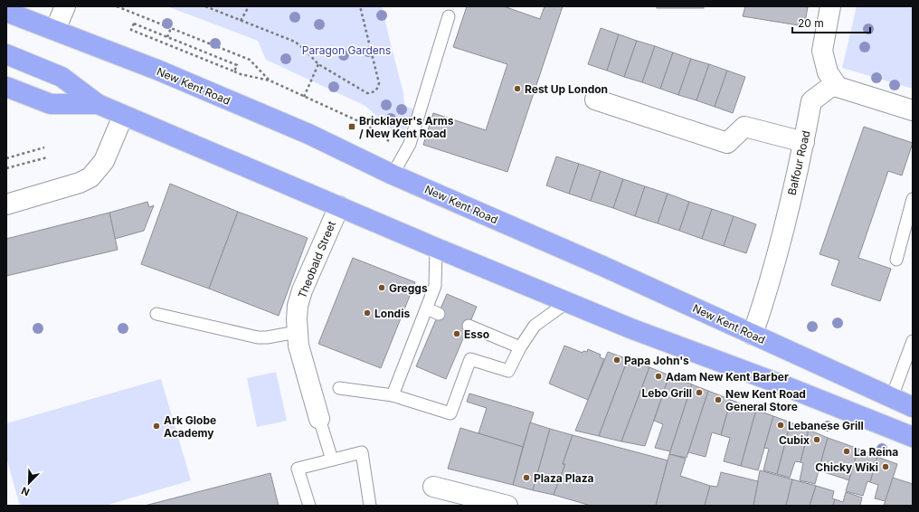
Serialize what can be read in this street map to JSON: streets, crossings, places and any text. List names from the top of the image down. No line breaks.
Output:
{"streets":{"highway":["New Kent Road"],"street":["Balfour Road","Theobald Street"]},"crossings":[["New Kent Road","Balfour Road"]],"parks":["Paragon Gardens"],"places":{"other":["Rest Up London","Greggs","Londis","Esso","Papa John's","Adam New Kent Barber","Lebo Grill","New Kent Road General Store","Lebanese Grill","Ark Globe Academy","Cubix","La Reina","Chicky Wiki","Plaza Plaza"],"transit":["Bricklayer's Arms / New Kent Road"]},"scale_bar":"20 m","north":"bottom left"}
